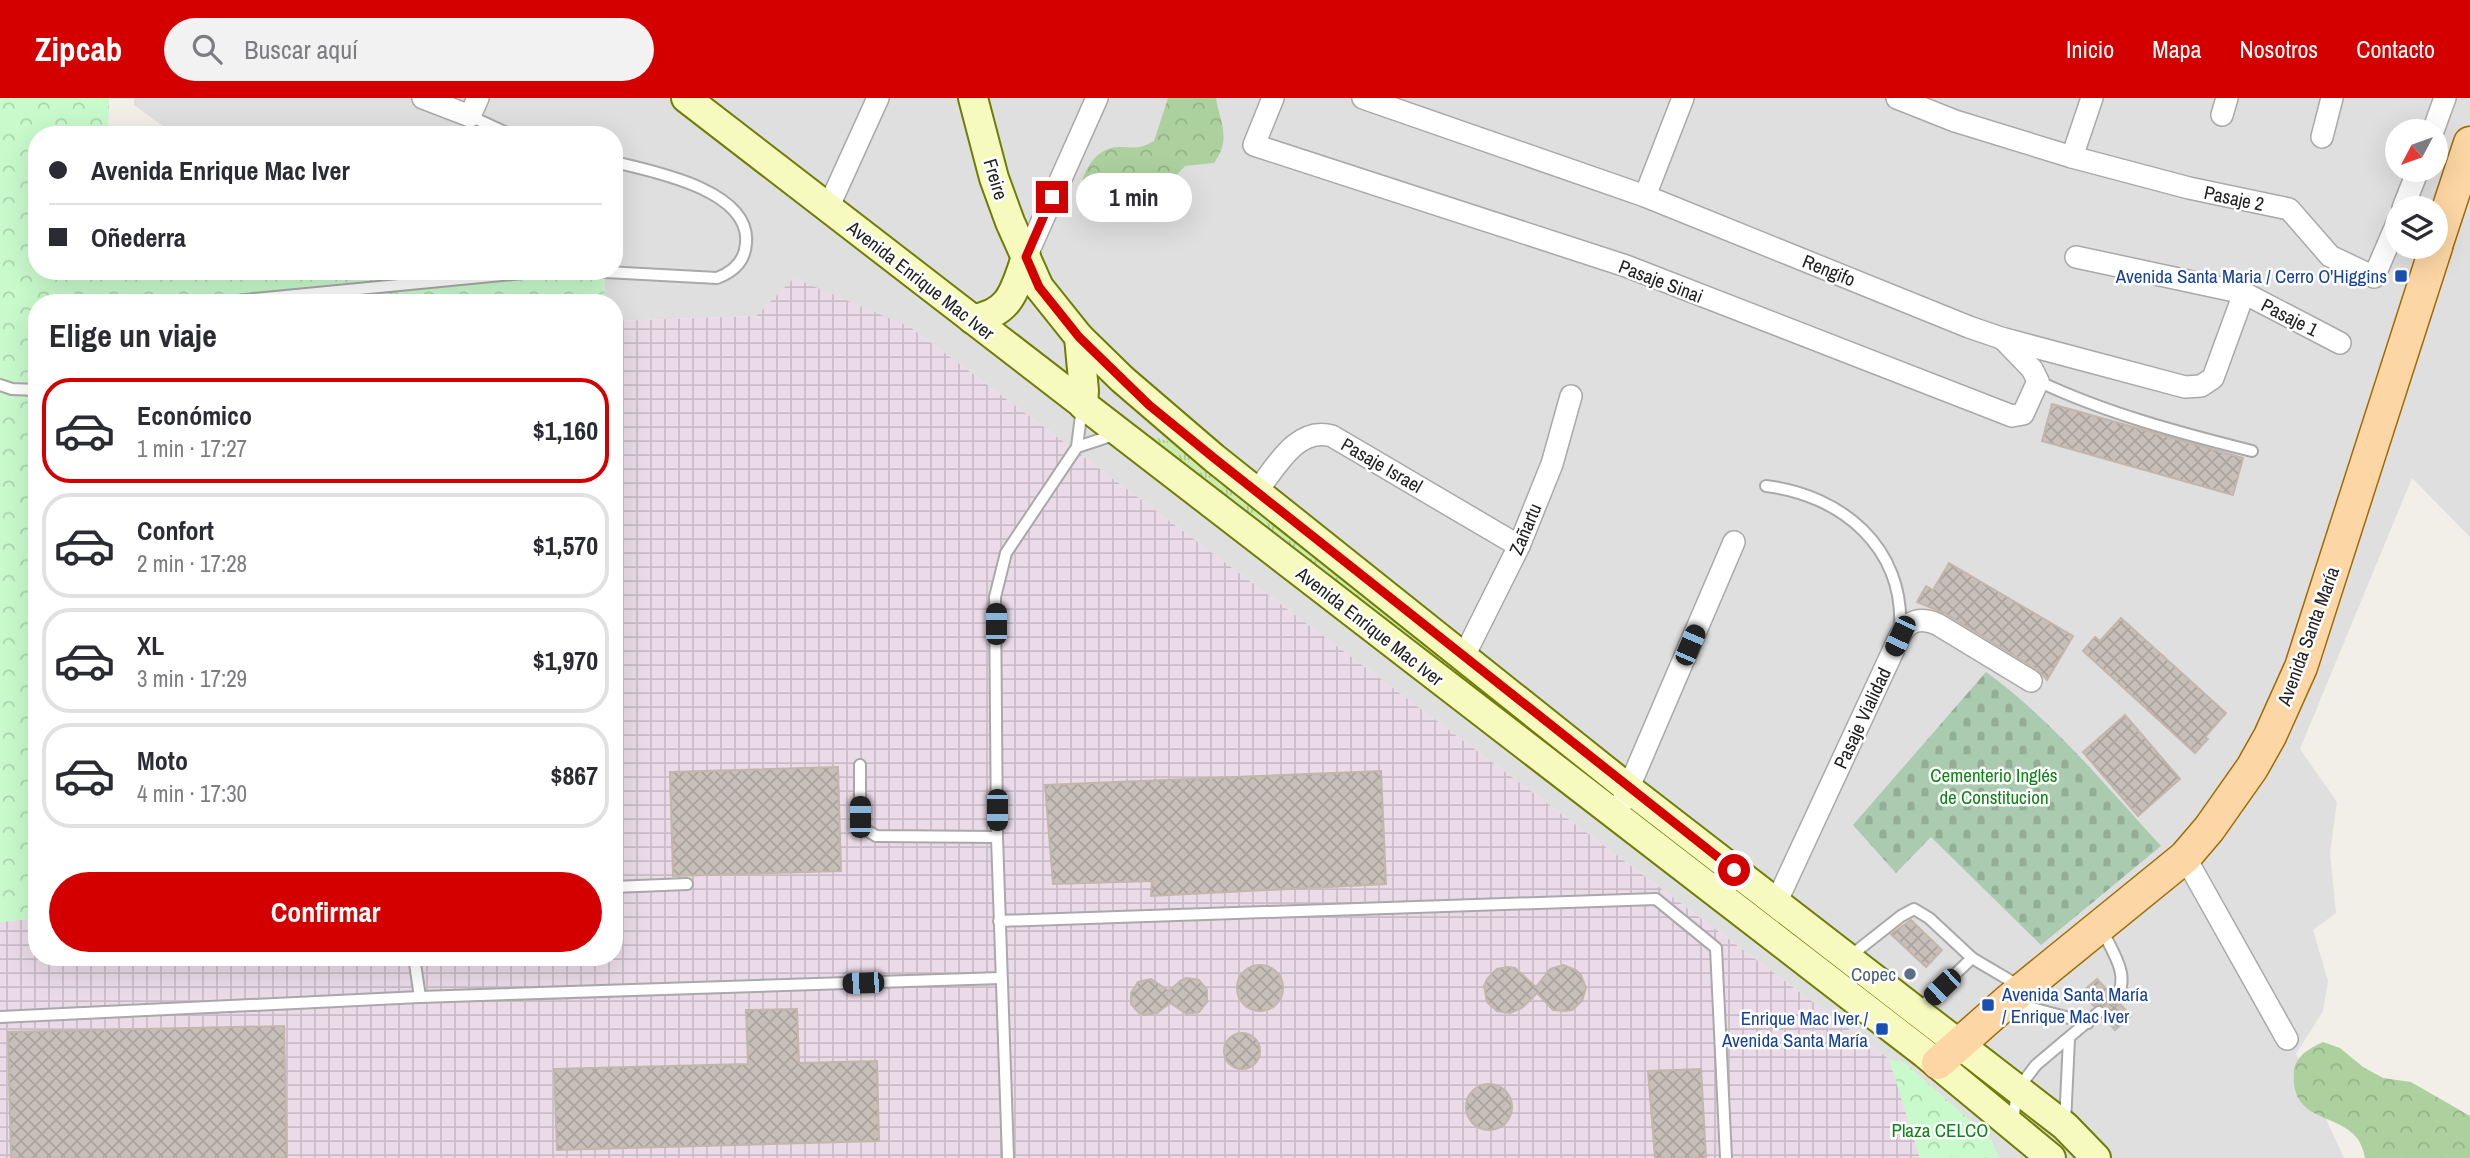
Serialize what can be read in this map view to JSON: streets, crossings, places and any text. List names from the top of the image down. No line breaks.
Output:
{"streets":{"main road":["Freire","Avenida Enrique Mac Iver","Avenida Santa María"],"street":["Pasaje 2","Rengifo","Pasaje Sinai","Pasaje 1","Pasaje Israel","Zañartu","Pasaje Vialidad"]},"crossings":[["Freire","Avenida Enrique Mac Iver"],["Rengifo","Pasaje 1"],["Avenida Enrique Mac Iver","Pasaje Israel"],["Avenida Enrique Mac Iver","Zañartu"],["Avenida Enrique Mac Iver","Avenida Santa María"],["Avenida Enrique Mac Iver","Pasaje Vialidad"],["Pasaje Israel","Zañartu"]],"parks":["Cementerio Inglés de Constitucion","Plaza CELCO"],"places":{"transit":["Avenida Santa Maria / Cerro O'Higgins","Avenida Santa María / Enrique Mac Iver","Enrique Mac Iver / Avenida Santa María"],"other":["Copec"]},"north":"bottom left","page":{"header":"Zipcab","search":"Buscar aquí","nav":["Inicio","Mapa","Nosotros","Contacto"],"banner":["Avenida Enrique Mac Iver","Oñederra"],"bubble":"1 min","heading":"Elige un viaje","list":[{"name":"Económico","note":"1 min · 17:27","value":"$1,160"},{"name":"Confort","note":"2 min · 17:28","value":"$1,570"},{"name":"XL","note":"3 min · 17:29","value":"$1,970"},{"name":"Moto","note":"4 min · 17:30","value":"$867"}],"buttons":"Confirmar"}}
